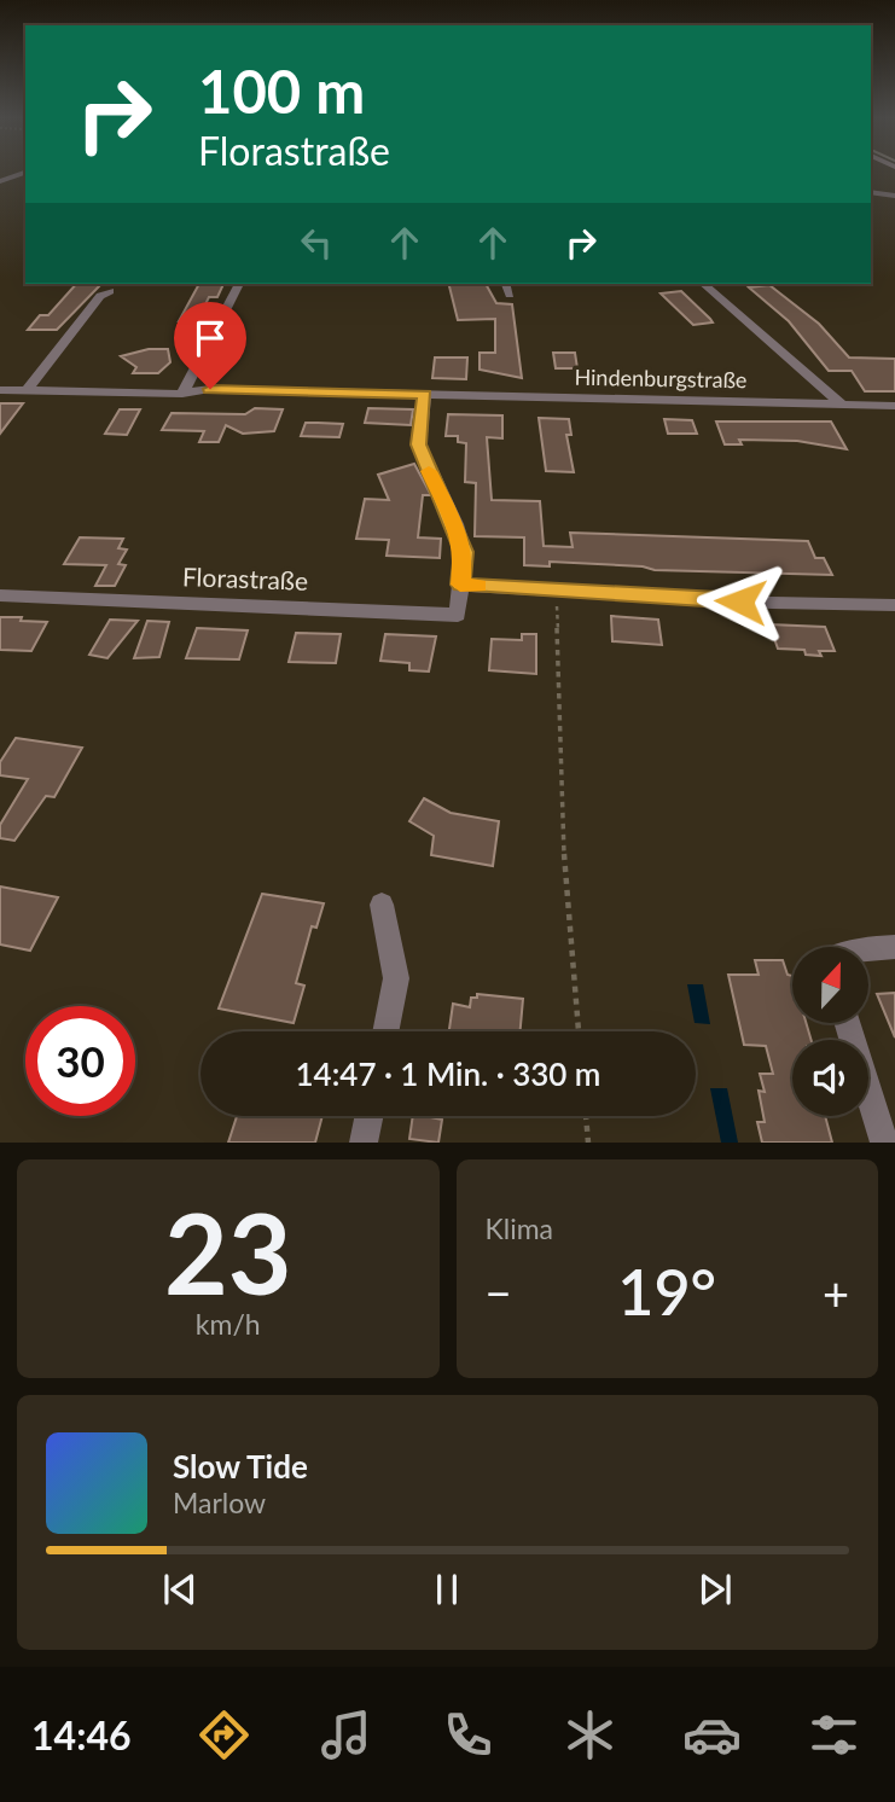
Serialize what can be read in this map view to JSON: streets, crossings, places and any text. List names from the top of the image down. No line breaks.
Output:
{"streets":{"street":["Hindenburgstraße","Florastraße"]},"crossings":[["Hindenburgstraße","Florastraße"]],"north":"top","page":{"turn":["100 m","Florastraße"],"limit":"30","trip":"14:47 · 1 Min. · 330 m","tile":[["23","km/h"],"Klima"],"heat":["−","19°","+"],"song":["Slow Tide","Marlow"],"tabs":"14:46"}}
